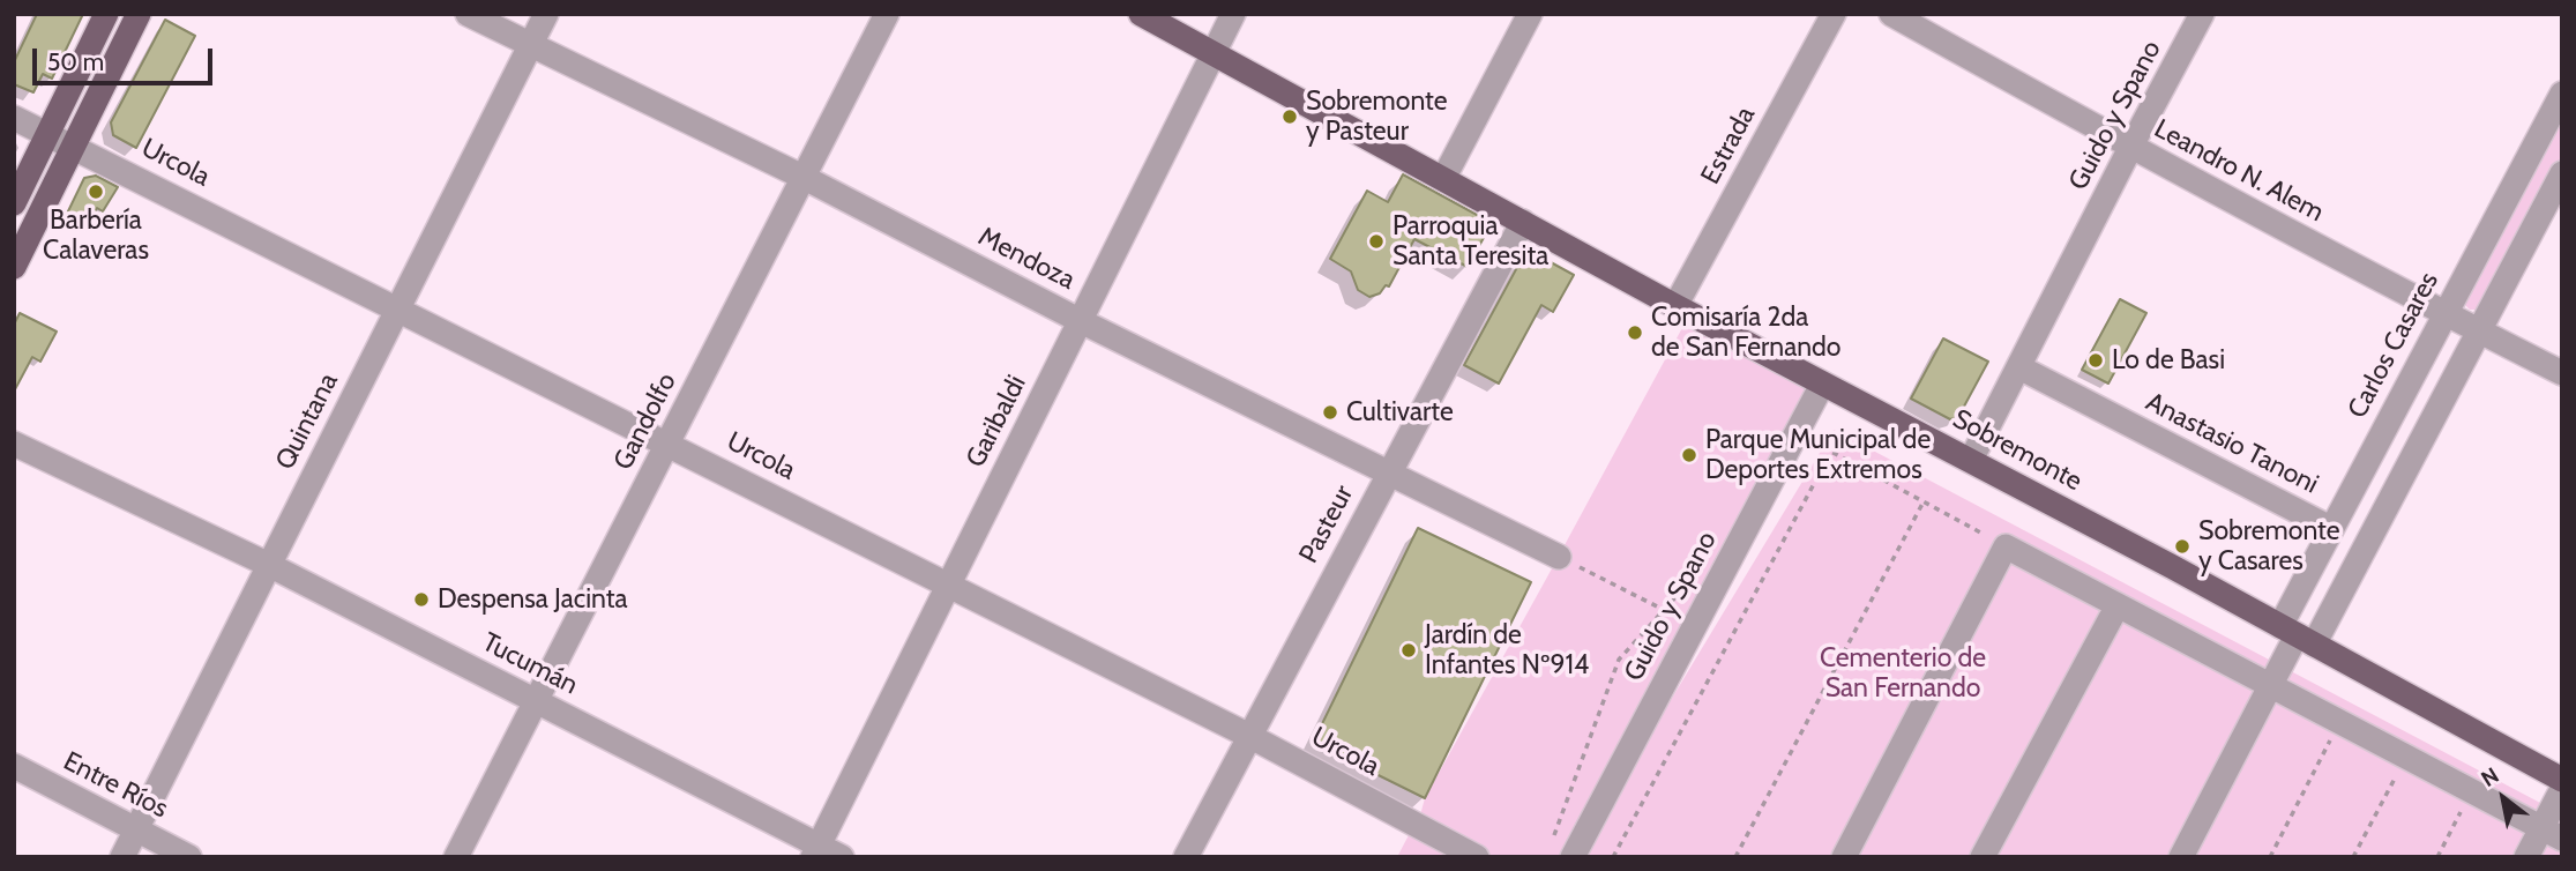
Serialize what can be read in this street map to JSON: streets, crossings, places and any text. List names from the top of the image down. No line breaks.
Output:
{"streets":{"main road":["Sobremonte"],"street":["Guido y Spano","Estrada","Urcola","Leandro N. Alem","Mendoza","Carlos Casares","Quintana","Gandolfo","Garibaldi","Anastasio Tanoni","Pasteur","Tucumán","Entre Ríos"]},"crossings":[["Guido y Spano","Leandro N. Alem"],["Guido y Spano","Anastasio Tanoni"],["Guido y Spano","Sobremonte"],["Estrada","Sobremonte"],["Urcola","Quintana"],["Urcola","Gandolfo"],["Urcola","Garibaldi"],["Urcola","Pasteur"],["Leandro N. Alem","Carlos Casares"],["Mendoza","Quintana"],["Mendoza","Gandolfo"],["Mendoza","Garibaldi"],["Mendoza","Pasteur"],["Carlos Casares","Anastasio Tanoni"],["Carlos Casares","Sobremonte"],["Quintana","Tucumán"],["Quintana","Entre Ríos"],["Gandolfo","Tucumán"],["Garibaldi","Sobremonte"],["Garibaldi","Tucumán"],["Sobremonte","Pasteur"]],"parks":["Cementerio de San Fernando"],"places":["Sobremonte y Pasteur","Barbería Calaveras","Parroquia Santa Teresita","Comisaría 2da de San Fernando","Lo de Basi","Cultivarte","Parque Municipal de Deportes Extremos","Sobremonte y Casares","Despensa Jacinta","Jardín de Infantes Nº914"],"scale_bar":"50 m","north":"top left"}
